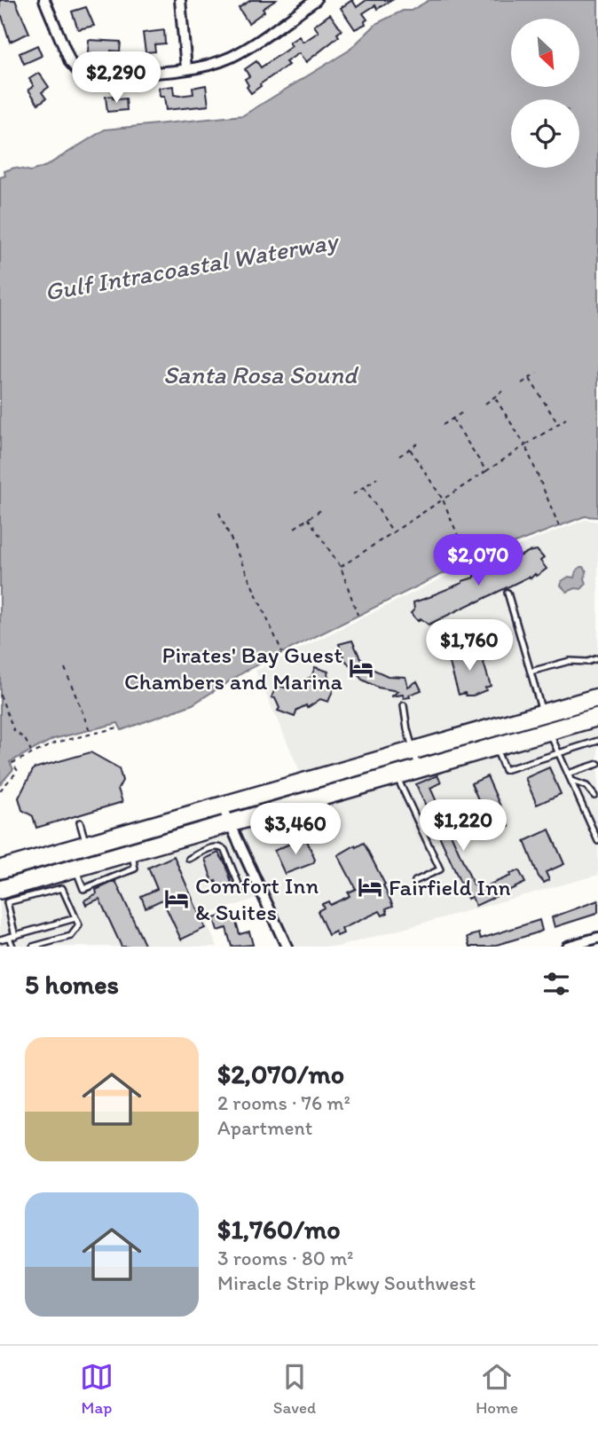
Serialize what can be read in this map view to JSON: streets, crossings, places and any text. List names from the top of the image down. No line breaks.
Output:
{"water":["Gulf Intracoastal Waterway","Santa Rosa Sound"],"places":{"hotel":["Pirates' Bay Guest Chambers and Marina","Fairfield Inn","Comfort Inn & Suites"]},"north":"bottom right","page":{"price":["$2,290","$2,070","$1,760","$1,220","$3,460"],"heading":"5 homes","list":[{"name":"$2,070/mo","note":"2 rooms · 76 m² · Apartment"},{"name":"$1,760/mo","note":"3 rooms · 80 m² · Miracle Strip Pkwy Southwest"}],"tabs":["Map","Saved","Home"]}}
